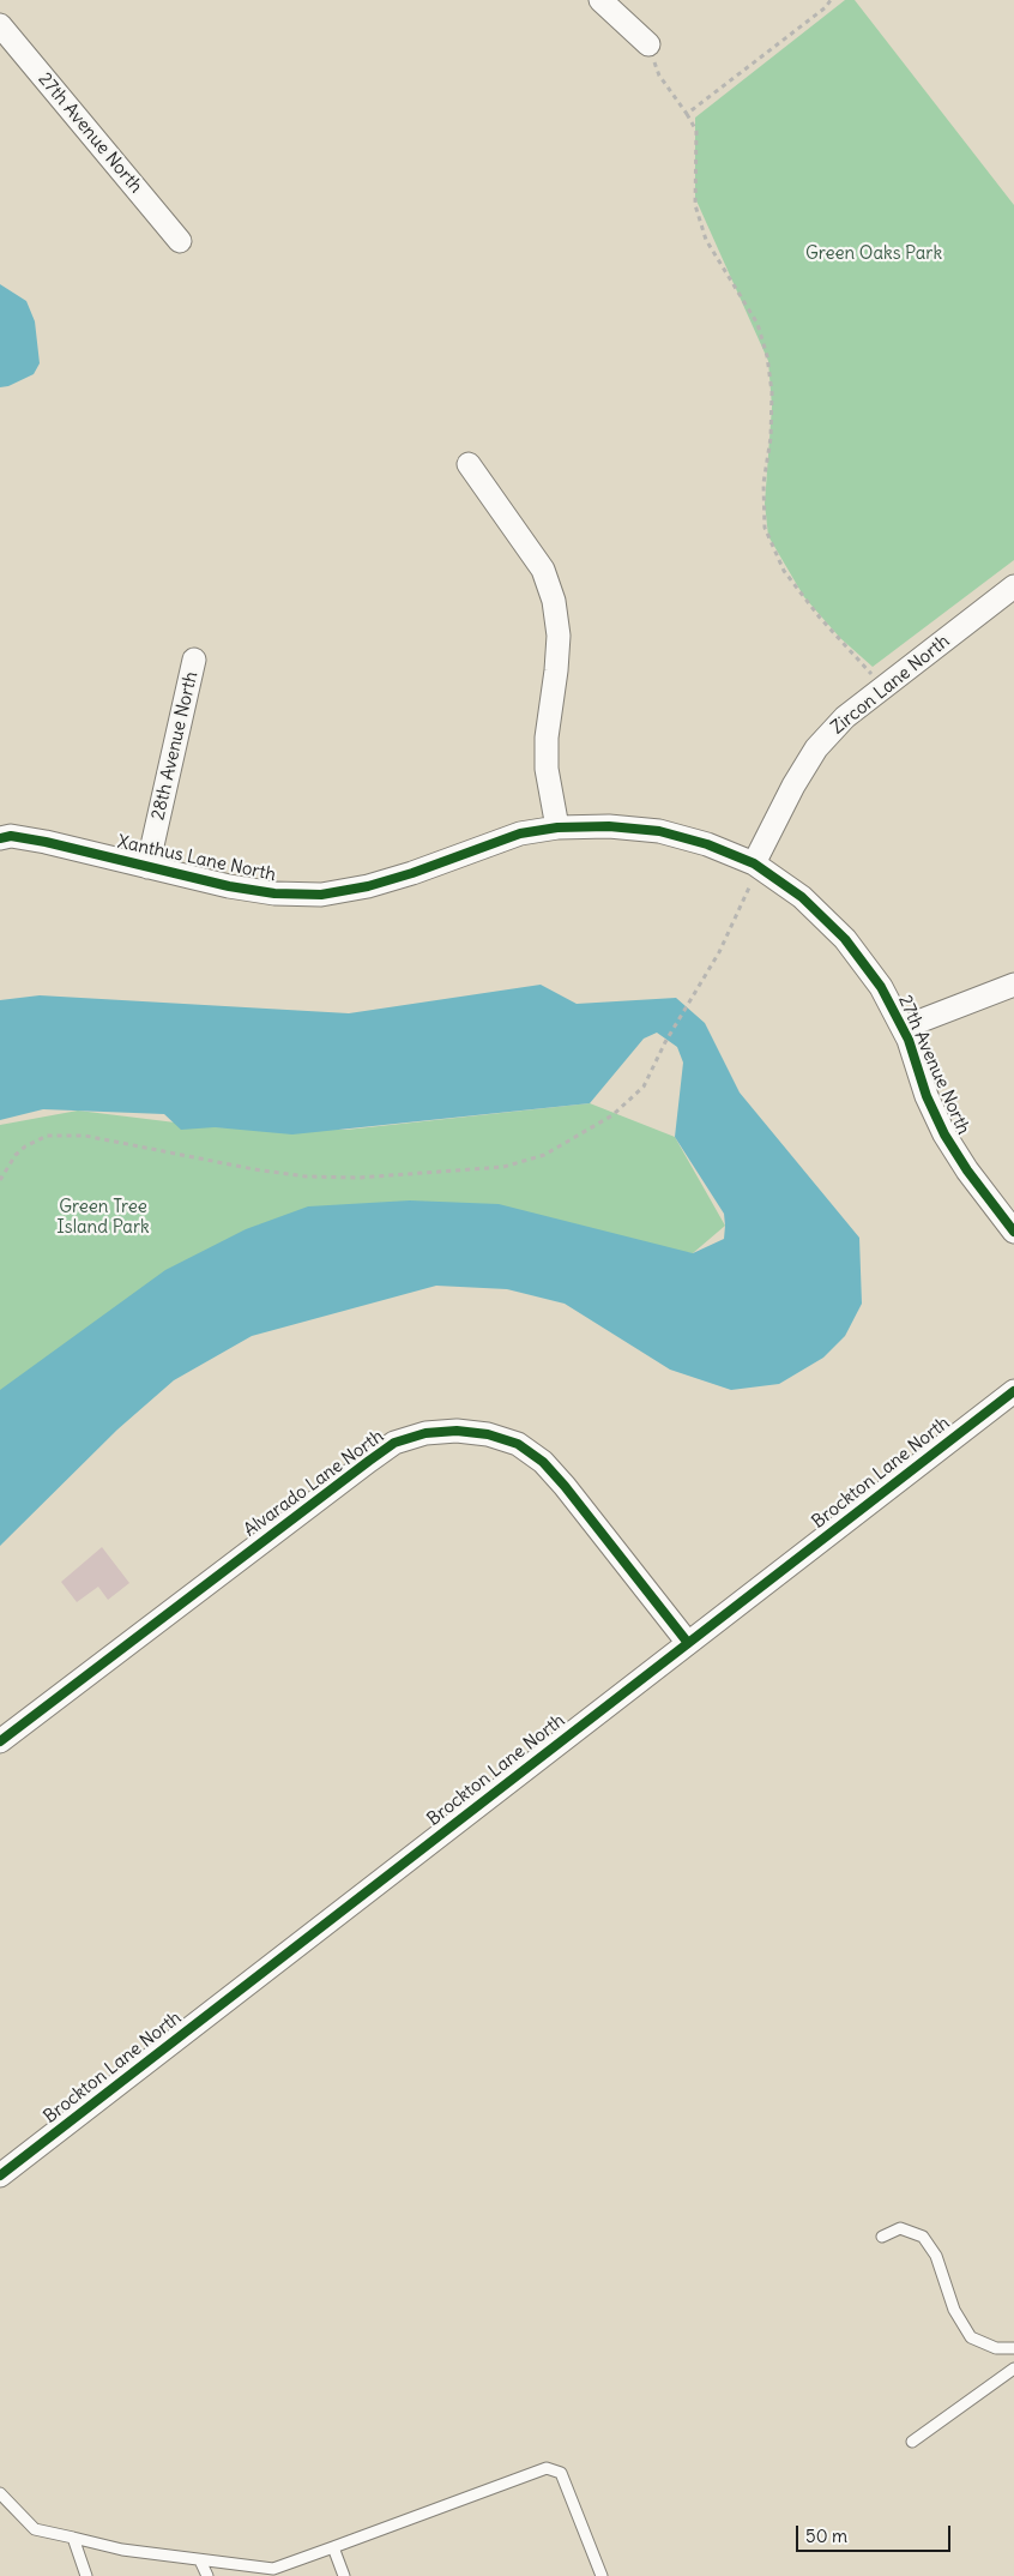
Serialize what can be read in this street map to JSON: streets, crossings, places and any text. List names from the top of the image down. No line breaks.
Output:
{"streets":{"street":["27th Avenue North","Zircon Lane North","28th Avenue North","Xanthus Lane North","Brockton Lane North","Alvarado Lane North"]},"crossings":[["27th Avenue North","Zircon Lane North"],["27th Avenue North","Xanthus Lane North"],["28th Avenue North","Xanthus Lane North"],["Brockton Lane North","Alvarado Lane North"]],"parks":["Green Oaks Park","Green Tree Island Park"],"scale_bar":"50 m"}
